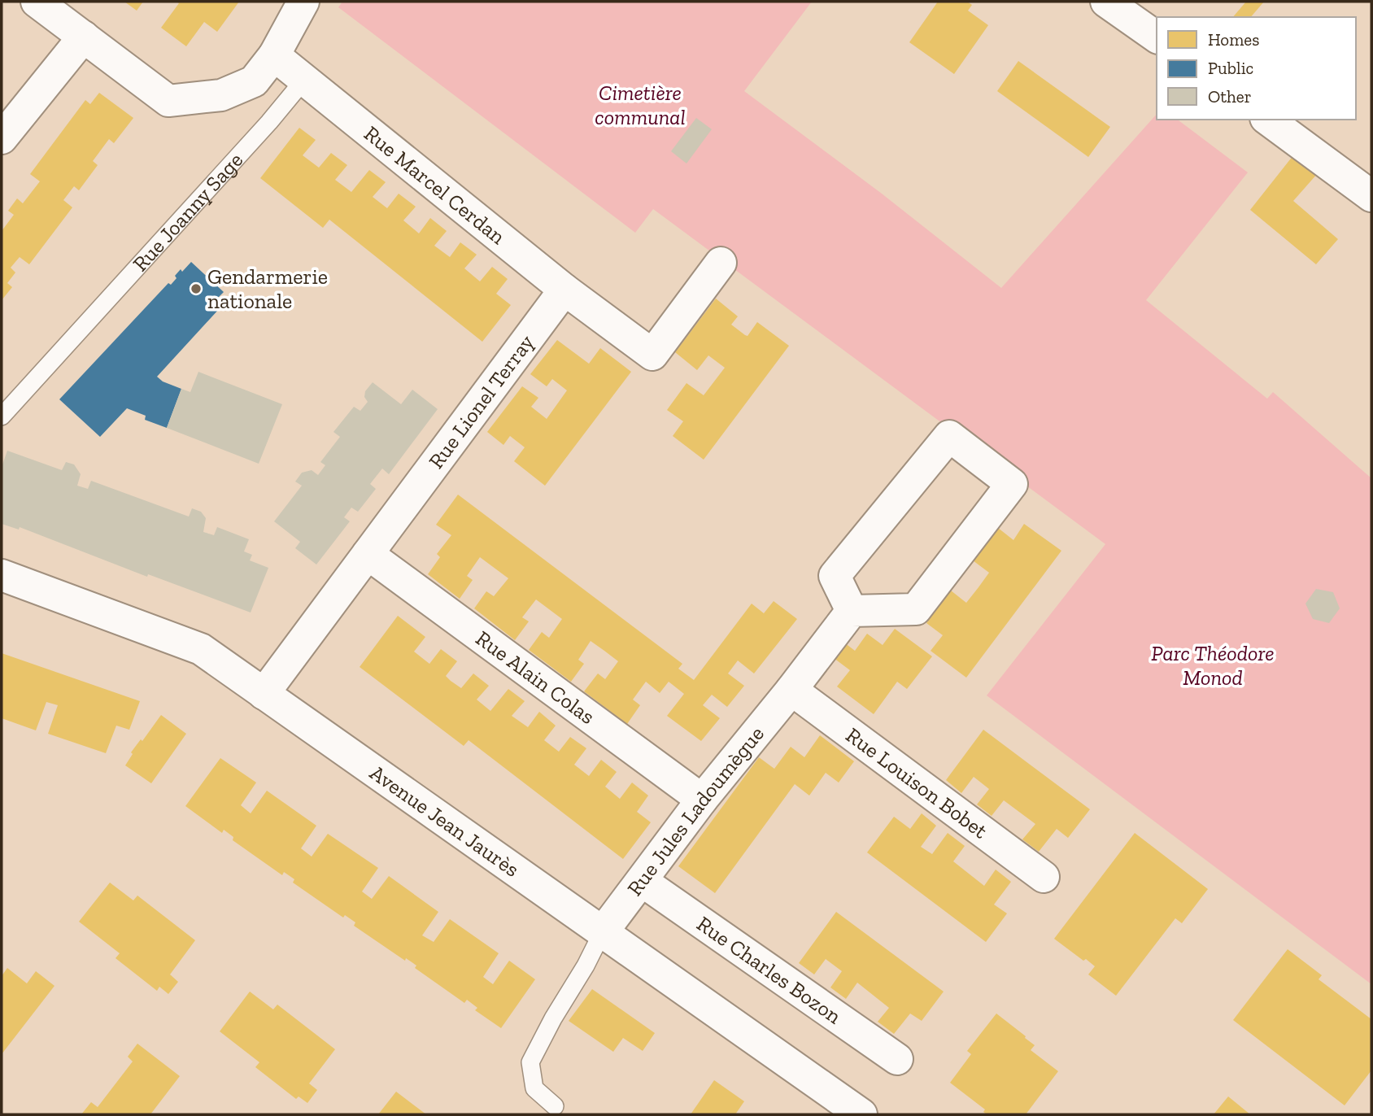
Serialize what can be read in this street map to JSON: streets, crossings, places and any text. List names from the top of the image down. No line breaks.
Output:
{"streets":{"street":["Rue Marcel Cerdan","Rue Lionel Terray","Rue Alain Colas","Rue Louison Bobet","Rue Jules Ladoumègue","Avenue Jean Jaurès","Rue Charles Bozon"],"lane":["Rue Joanny Sage"]},"crossings":[["Rue Marcel Cerdan","Rue Joanny Sage"],["Rue Marcel Cerdan","Rue Lionel Terray"],["Rue Lionel Terray","Rue Alain Colas"],["Rue Lionel Terray","Avenue Jean Jaurès"],["Rue Alain Colas","Rue Jules Ladoumègue"],["Rue Louison Bobet","Rue Jules Ladoumègue"],["Rue Jules Ladoumègue","Avenue Jean Jaurès"],["Rue Jules Ladoumègue","Rue Charles Bozon"]],"parks":["Cimetière communal","Parc Théodore Monod"],"places":["Gendarmerie nationale"],"legend":["Homes","Public","Other"]}
